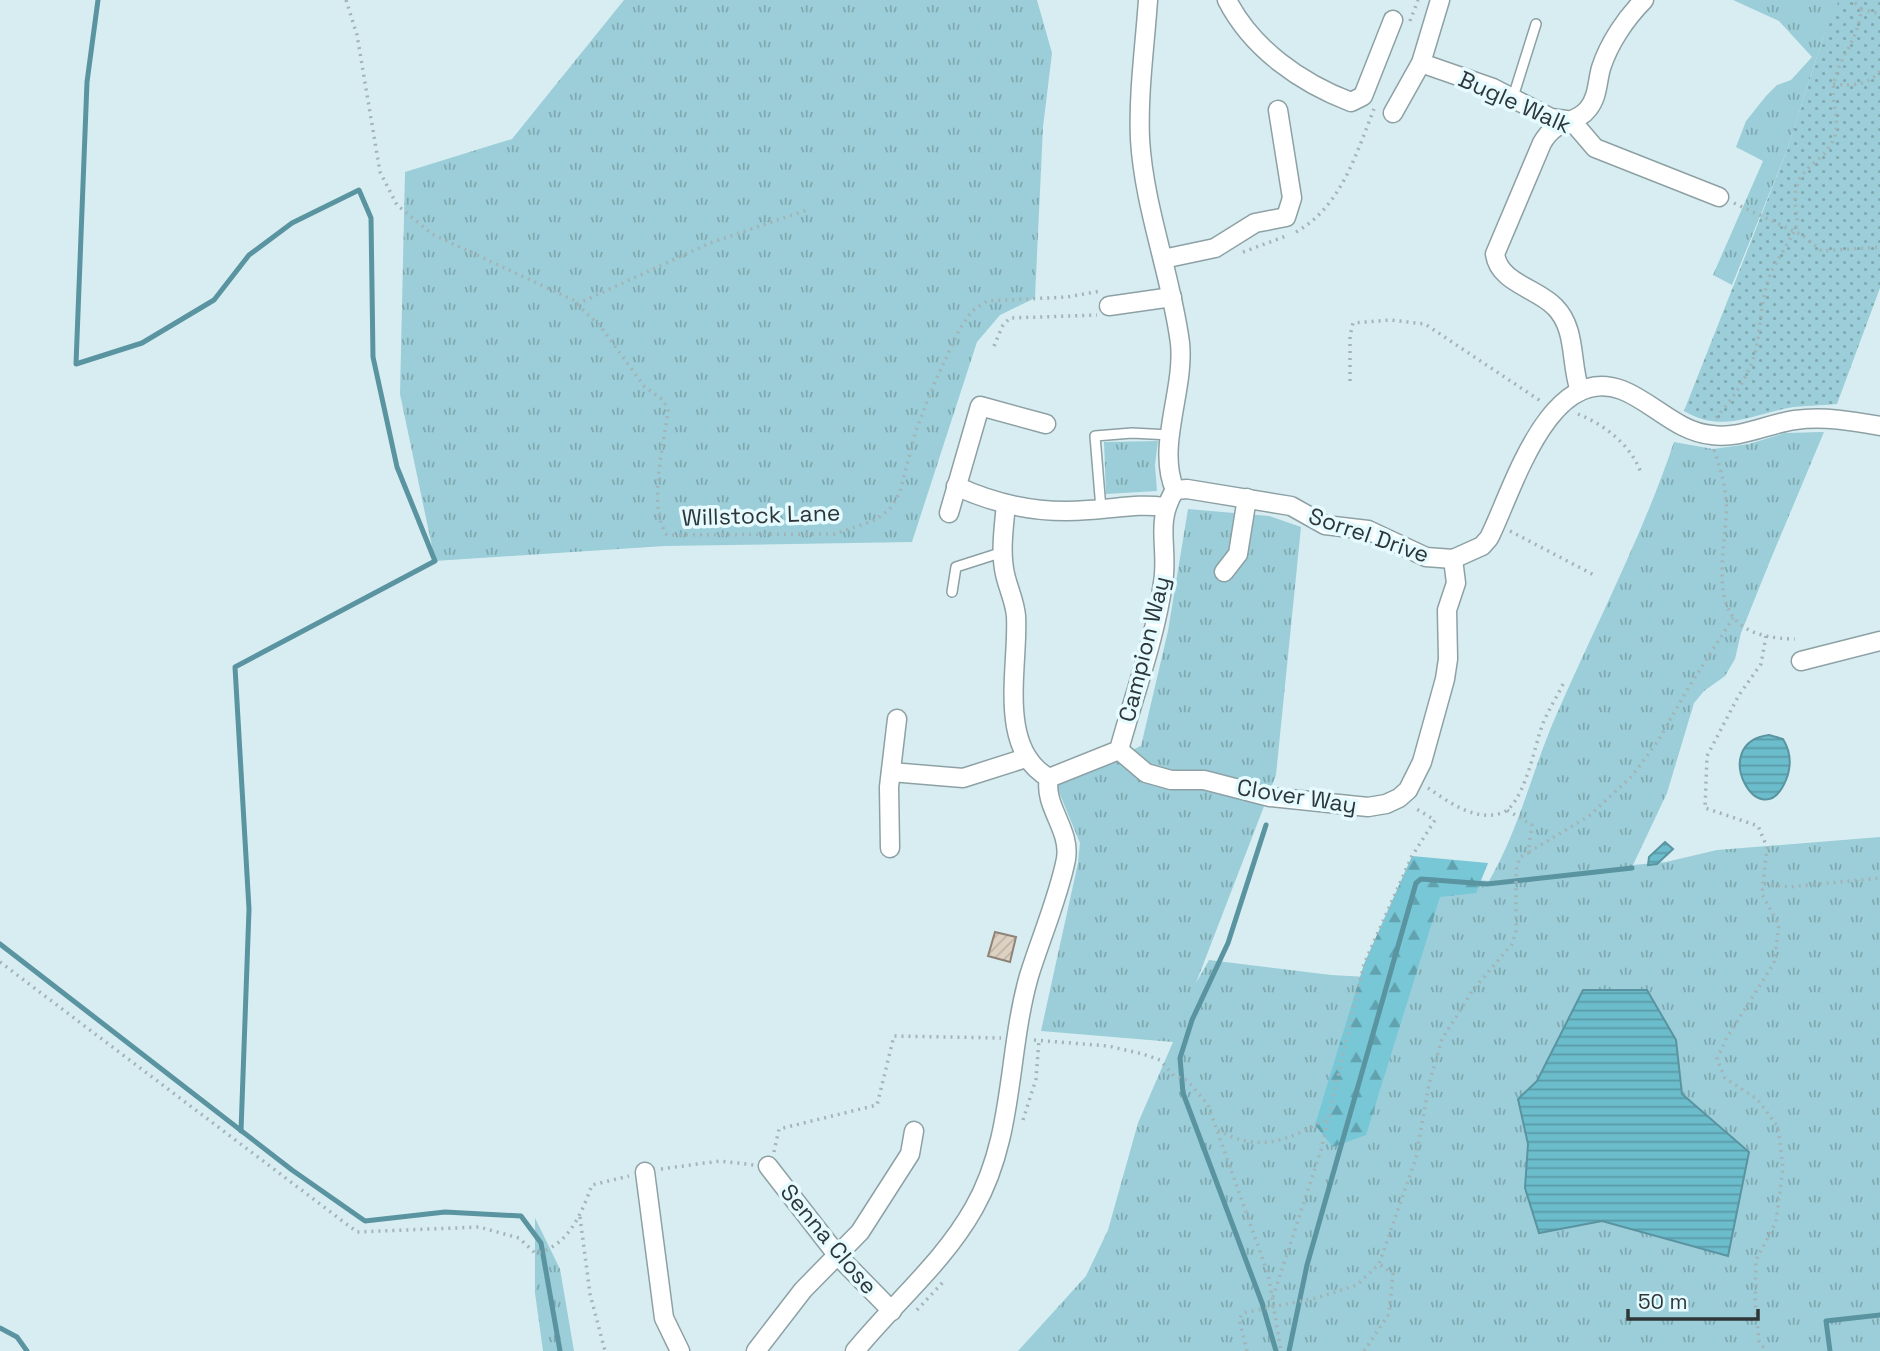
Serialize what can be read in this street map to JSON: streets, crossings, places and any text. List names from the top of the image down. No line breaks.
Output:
{"streets":{"street":["Bugle Walk","Sorrel Drive","Campion Way","Clover Way","Senna Close"],"path":["Willstock Lane"]},"crossings":[["Campion Way","Clover Way"]],"scale_bar":"50 m"}
